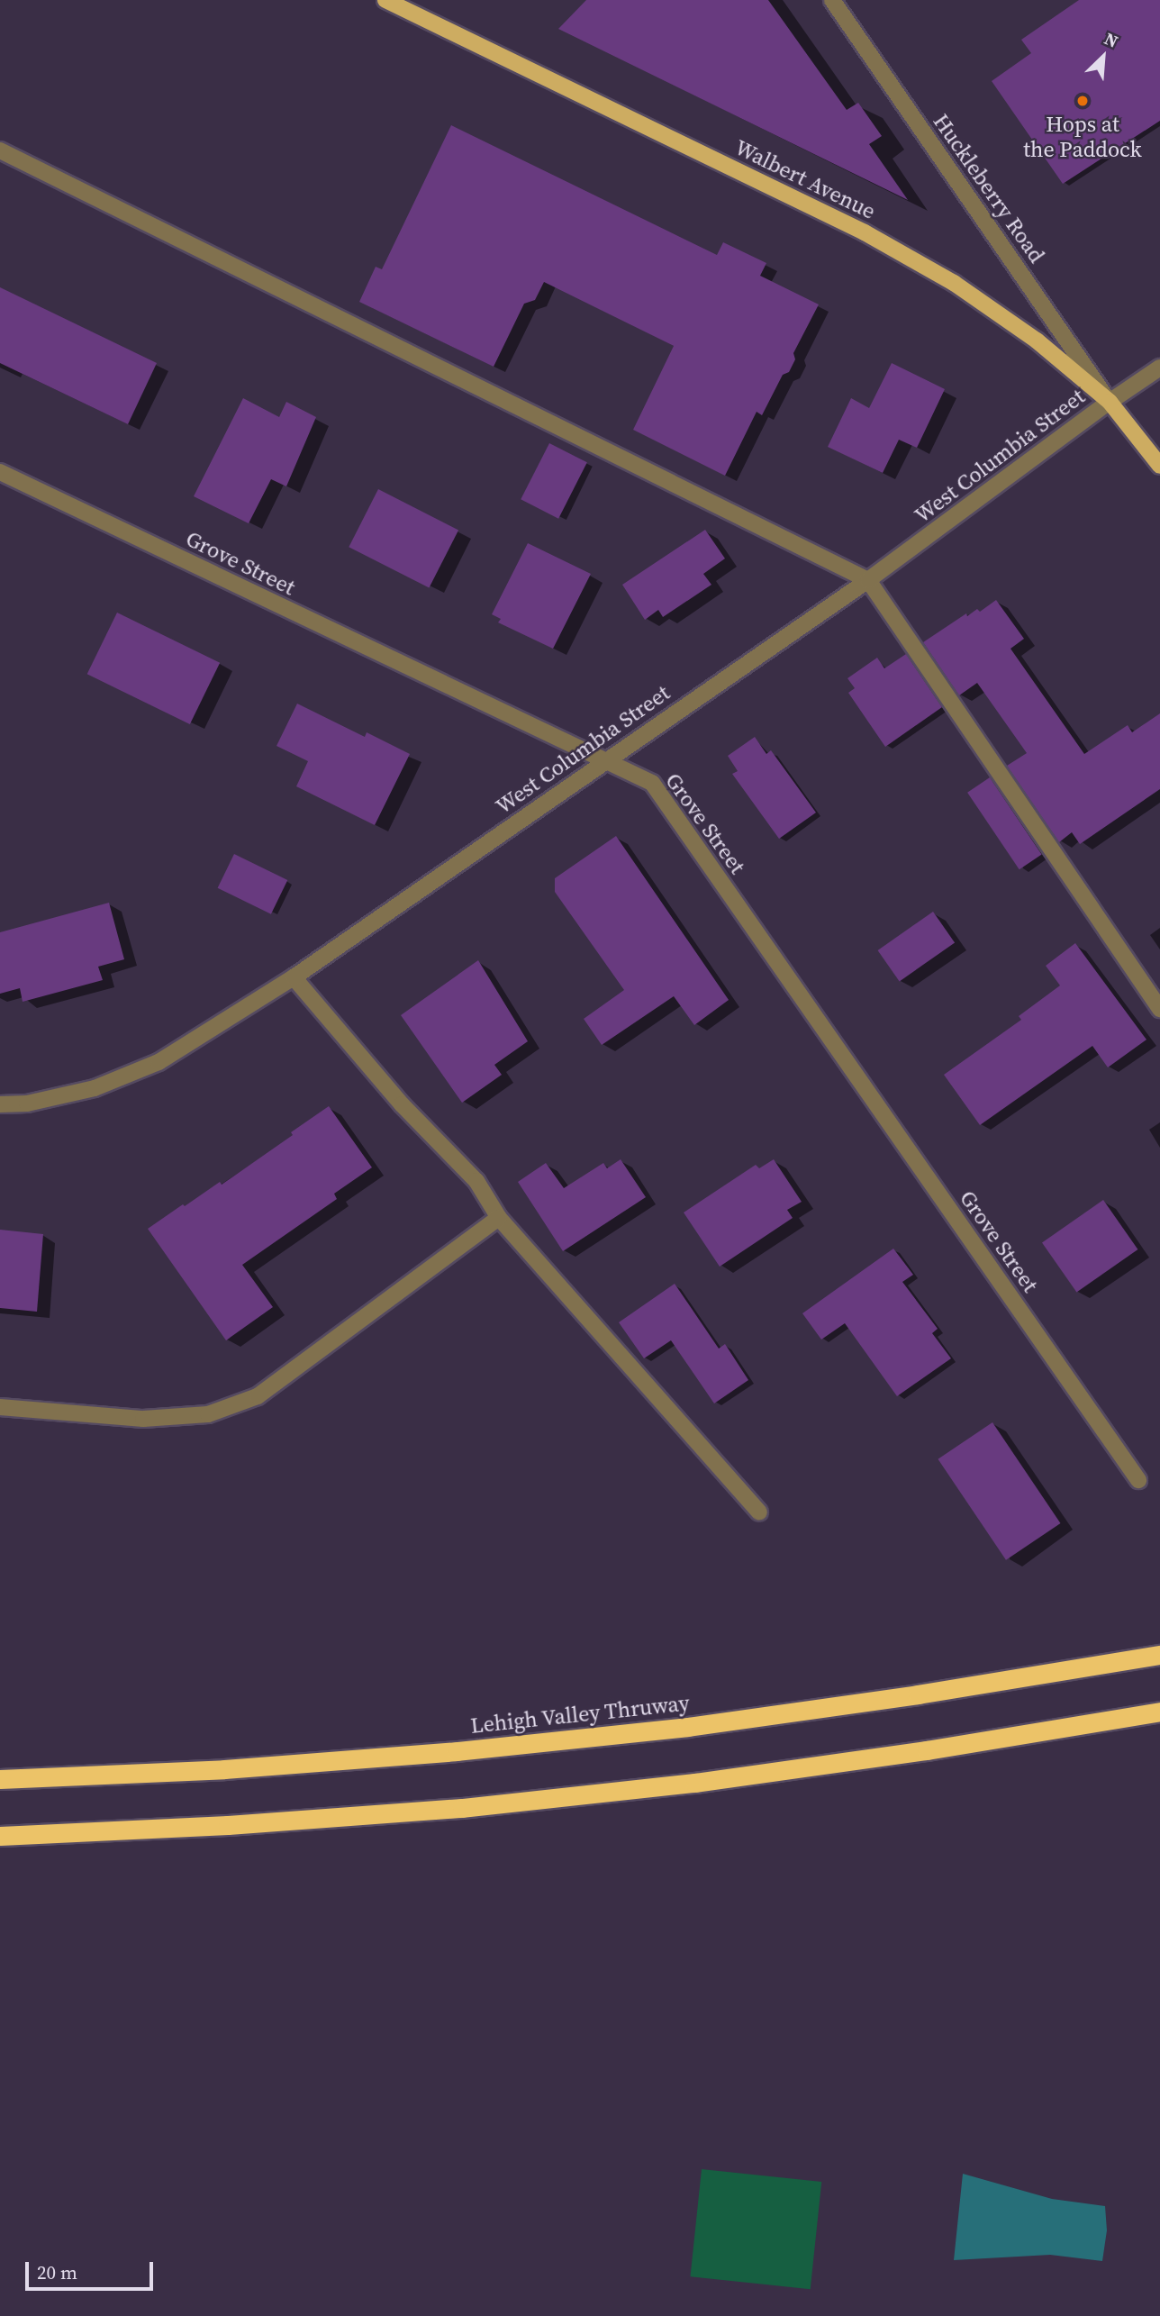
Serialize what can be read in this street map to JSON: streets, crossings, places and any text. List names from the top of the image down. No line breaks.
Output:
{"streets":{"highway":["Lehigh Valley Thruway"],"main road":["Walbert Avenue"],"street":["Huckleberry Road","West Columbia Street","Grove Street"]},"crossings":[["Walbert Avenue","Huckleberry Road"],["Walbert Avenue","West Columbia Street"],["Huckleberry Road","West Columbia Street"],["West Columbia Street","Grove Street"]],"places":["Hops at the Paddock"],"scale_bar":"20 m","north":"top right"}
